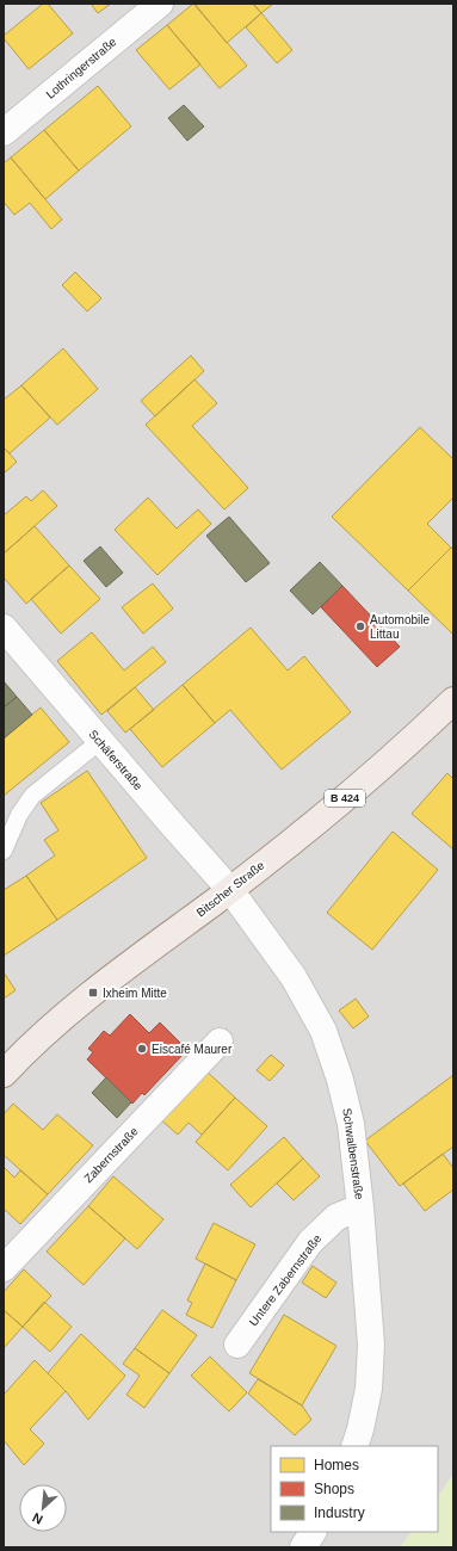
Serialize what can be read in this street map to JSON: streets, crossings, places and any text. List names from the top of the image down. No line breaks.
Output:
{"streets":{"main road":["B 424","Bitscher Straße"],"street":["Lothringerstraße","Schäferstraße","Schwalbenstraße","Zabernstraße","Untere Zabernstraße"]},"crossings":[["Schäferstraße","Bitscher Straße"],["Schäferstraße","Schwalbenstraße"],["Bitscher Straße","Schwalbenstraße"],["Schwalbenstraße","Untere Zabernstraße"]],"places":{"other":["Automobile Littau","Eiscafé Maurer"],"transit":["Ixheim Mitte"]},"legend":["Homes","Shops","Industry"],"north":"bottom left"}
